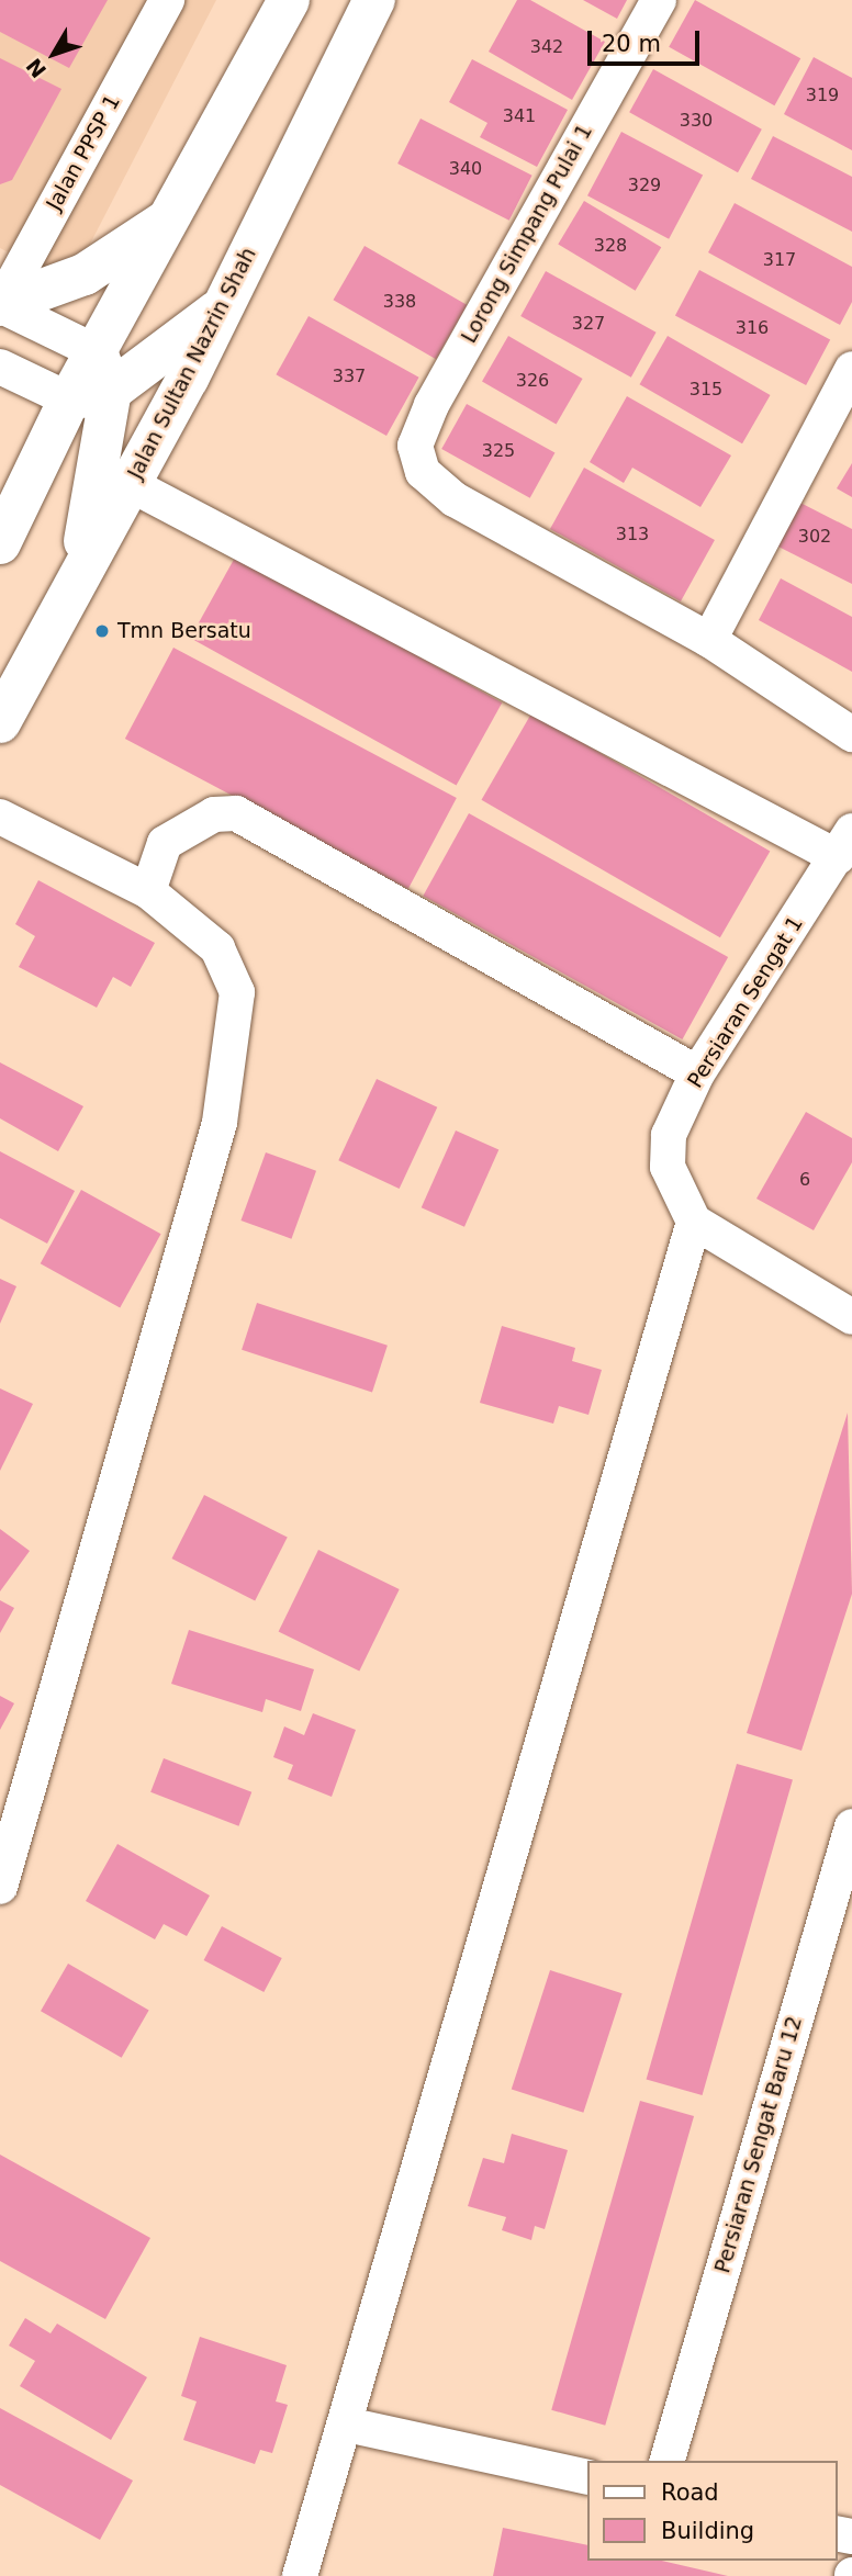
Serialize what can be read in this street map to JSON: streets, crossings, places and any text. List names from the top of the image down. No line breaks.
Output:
{"streets":{"highway":["Jalan Sultan Nazrin Shah"],"street":["Jalan PPSP 1","Lorong Simpang Pulai 1","Persiaran Sengat 1","Persiaran Sengat Baru 12"]},"places":["Tmn Bersatu"],"house_numbers":["342","319","341","330","340","329","328","317","338","327","316","337","326","315","325","313","302","6"],"legend":["Road","Building"],"scale_bar":"20 m","north":"bottom left"}
